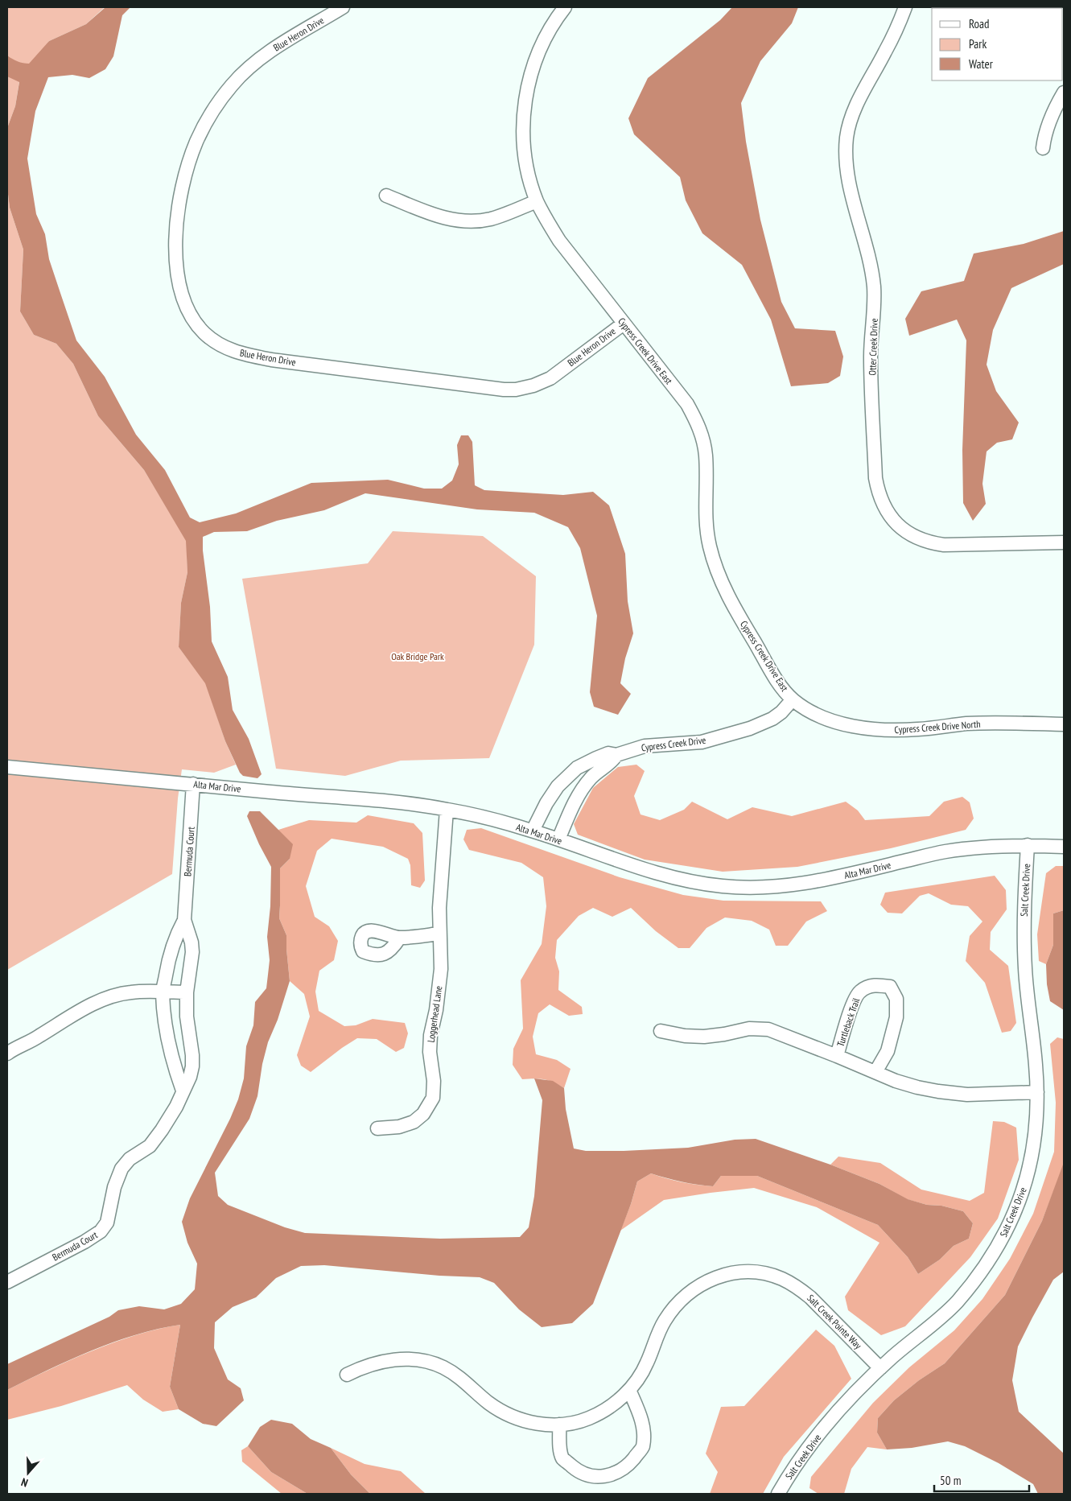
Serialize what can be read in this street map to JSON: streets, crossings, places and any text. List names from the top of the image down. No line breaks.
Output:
{"streets":{"street":["Blue Heron Drive","Otter Creek Drive","Cypress Creek Drive East","Cypress Creek Drive North","Cypress Creek Drive","Alta Mar Drive","Bermuda Court","Salt Creek Drive","Loggerhead Lane","Turtleback Trail","Salt Creek Pointe Way"]},"crossings":[["Blue Heron Drive","Cypress Creek Drive East"],["Cypress Creek Drive East","Cypress Creek Drive North"],["Cypress Creek Drive East","Cypress Creek Drive"],["Cypress Creek Drive North","Cypress Creek Drive"],["Cypress Creek Drive","Alta Mar Drive"],["Alta Mar Drive","Bermuda Court"],["Alta Mar Drive","Salt Creek Drive"],["Alta Mar Drive","Loggerhead Lane"],["Salt Creek Drive","Turtleback Trail"],["Salt Creek Drive","Salt Creek Pointe Way"]],"parks":["Oak Bridge Park"],"legend":["Road","Park","Water"],"scale_bar":"50 m","north":"bottom"}
